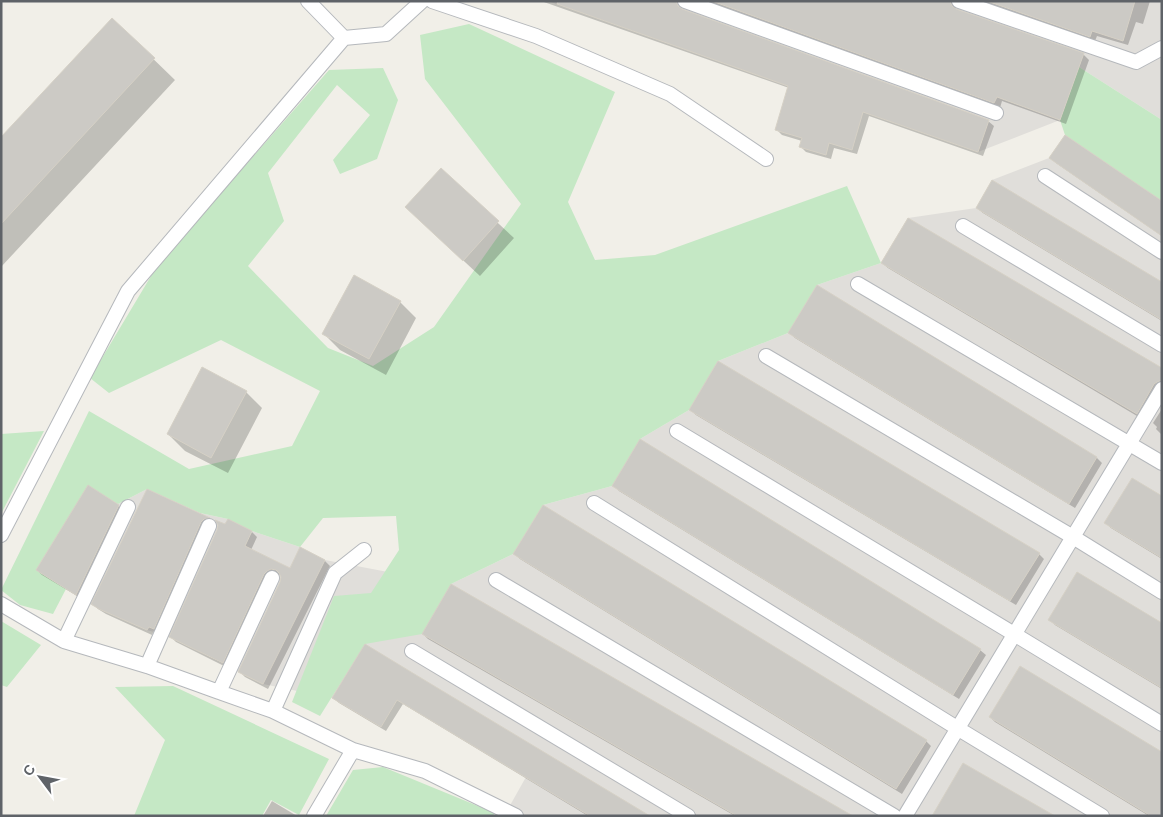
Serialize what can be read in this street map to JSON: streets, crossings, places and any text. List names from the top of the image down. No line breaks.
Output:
{"north":"top left"}
